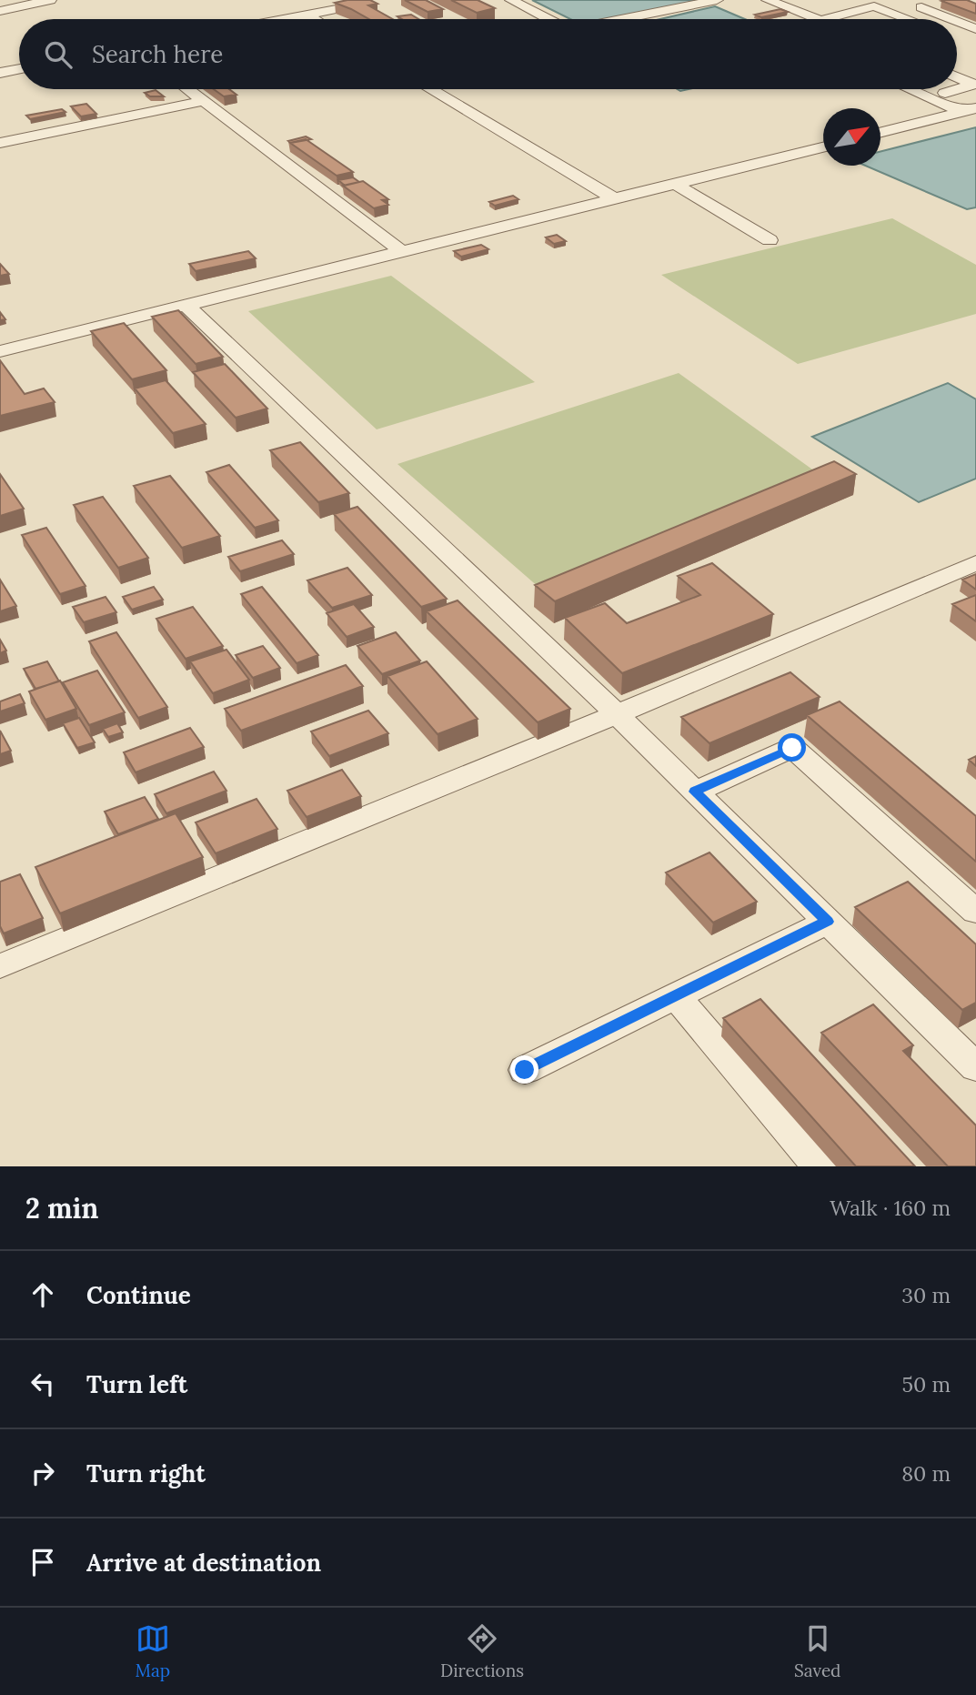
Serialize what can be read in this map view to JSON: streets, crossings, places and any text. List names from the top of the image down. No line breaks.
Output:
{"north":"top right","page":{"search":"Search here","heading":["2 min","Walk · 160 m"],"list":[["Continue","30 m"],["Turn left","50 m"],["Turn right","80 m"],"Arrive at destination"],"nav":["Map","Directions","Saved"]}}
